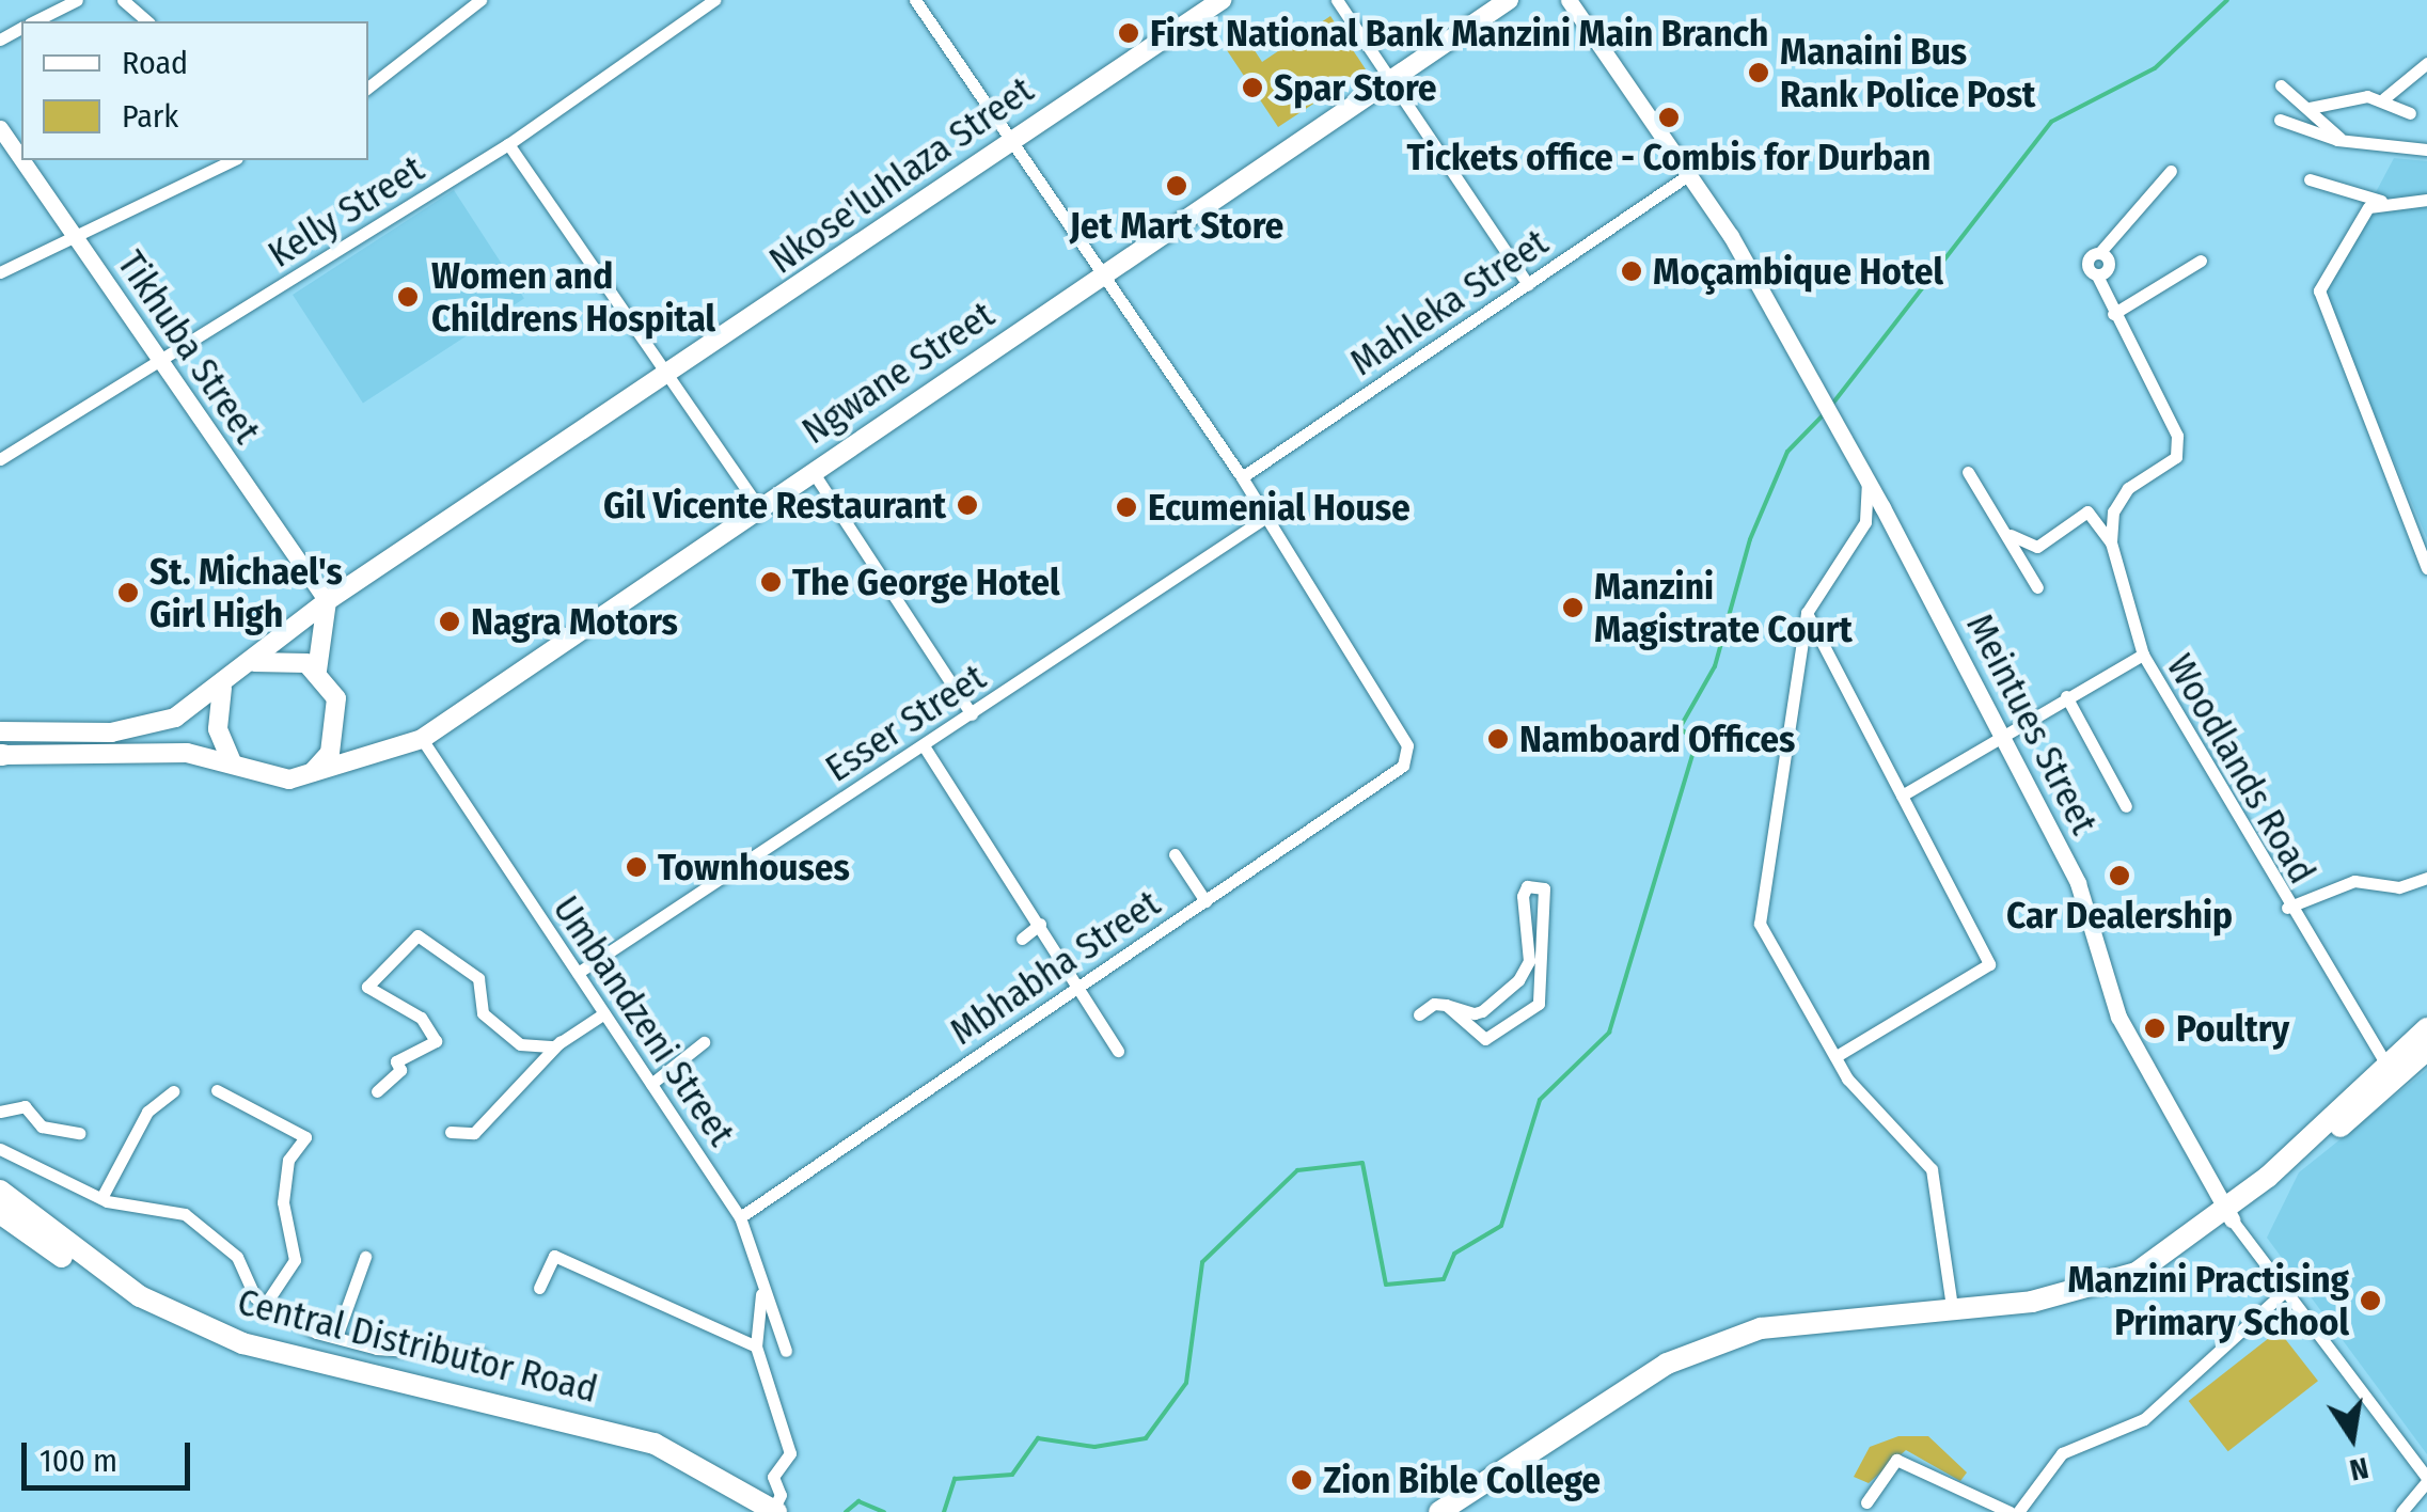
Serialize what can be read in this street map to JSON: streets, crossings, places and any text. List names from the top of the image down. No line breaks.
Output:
{"streets":{"highway":["Central Distributor Road"],"main road":["Nkose'luhlaza Street","Ngwane Street"],"street":["Kelly Street","Mahleka Street","Tikhuba Street","Esser Street","Meintues Street","Woodlands Road","Mbhabha Street","Umbandzeni Street"]},"crossings":[["Nkose'luhlaza Street","Tikhuba Street"],["Nkose'luhlaza Street","Ngwane Street"],["Kelly Street","Tikhuba Street"],["Mahleka Street","Meintues Street"],["Ngwane Street","Umbandzeni Street"],["Esser Street","Mbhabha Street"],["Esser Street","Umbandzeni Street"],["Mbhabha Street","Umbandzeni Street"]],"places":["First National Bank Manzini Main Branch","Manaini Bus Rank Police Post","Spar Store","Tickets office - Combis for Durban","Jet Mart Store","Moçambique Hotel","Women and Childrens Hospital","Gil Vicente Restaurant","Ecumenial House","The George Hotel","St. Michael's Girl High","Manzini Magistrate Court","Nagra Motors","Namboard Offices","Townhouses","Car Dealership","Poultry","Manzini Practising Primary School","Zion Bible College"],"legend":["Road","Park"],"scale_bar":"100 m","north":"bottom"}
